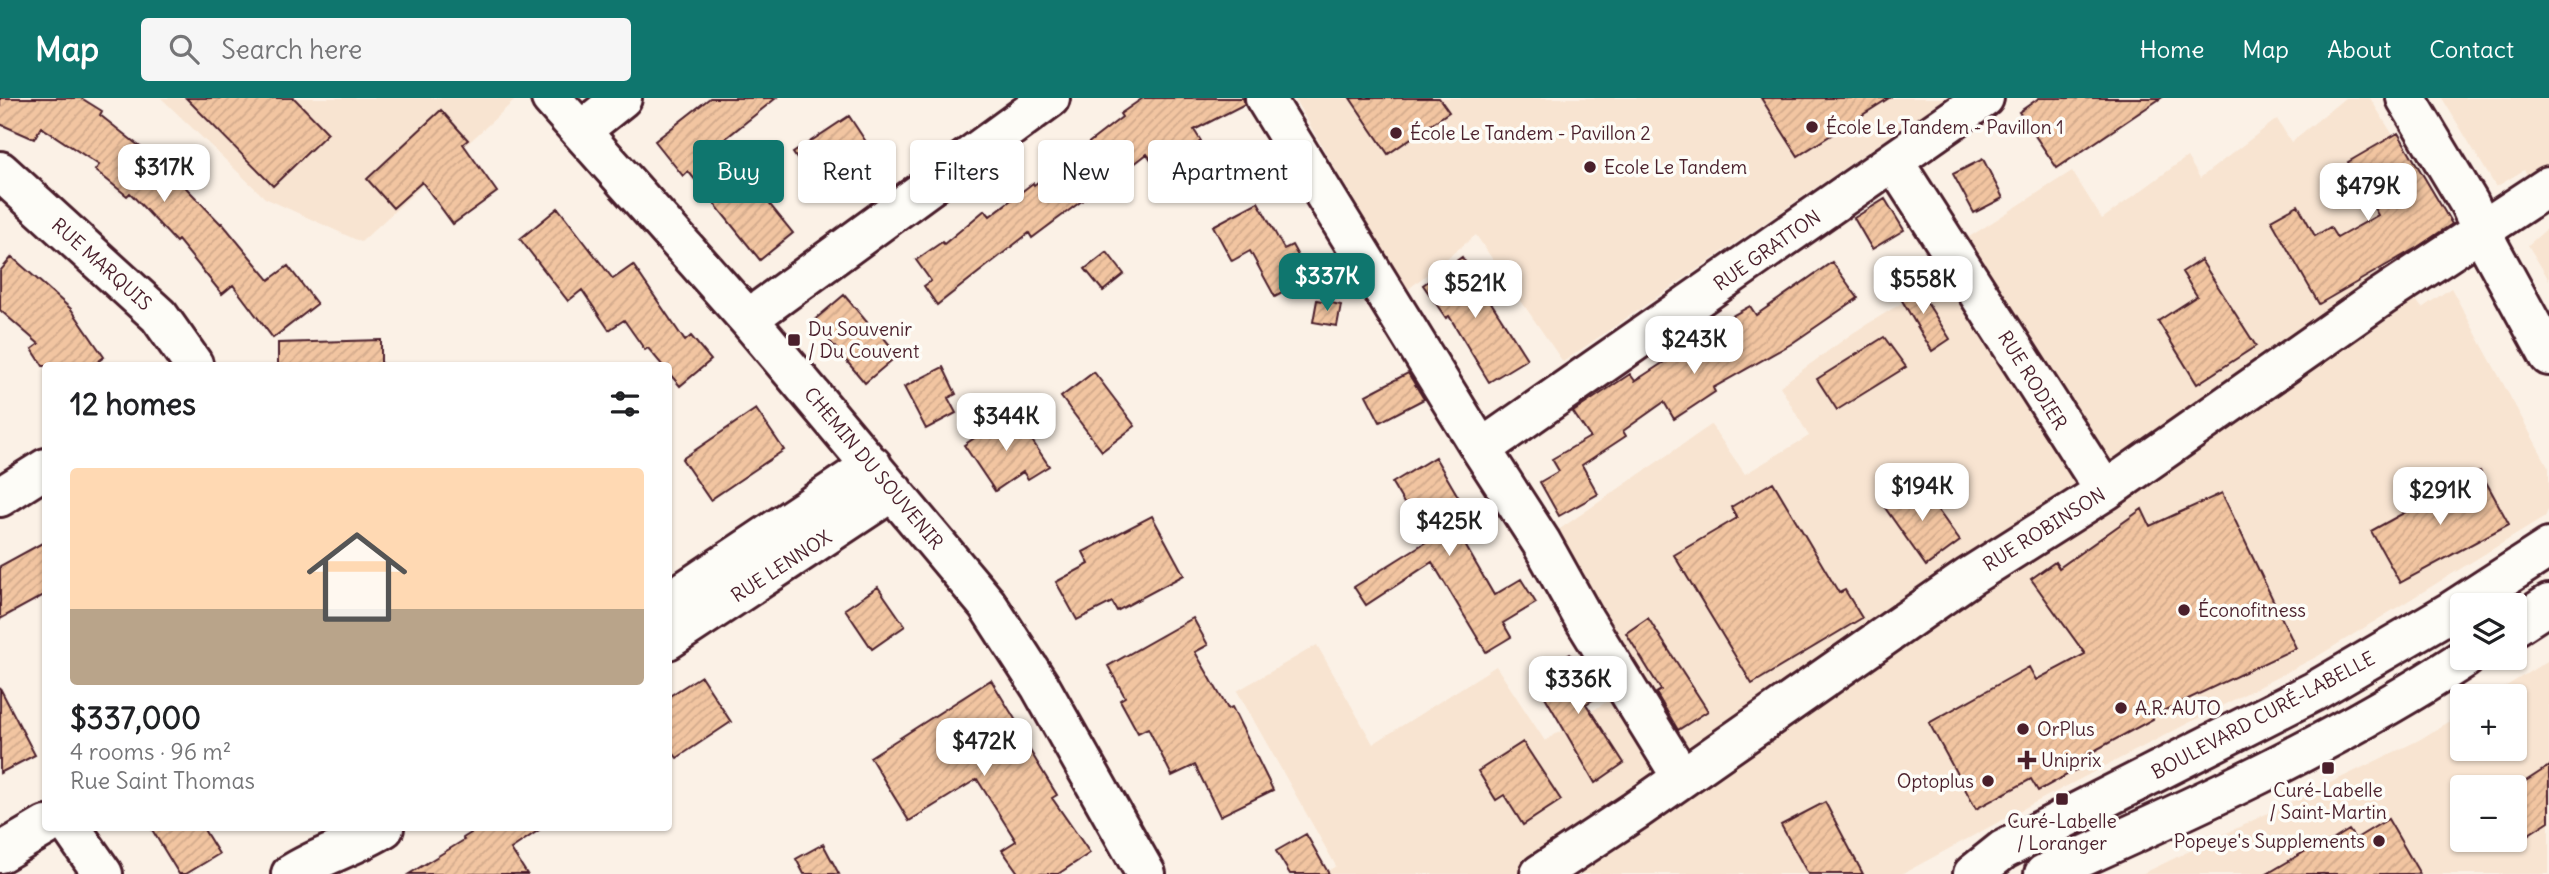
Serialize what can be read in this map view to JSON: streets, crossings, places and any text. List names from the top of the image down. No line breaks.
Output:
{"streets":{"street":["RUE GRATTON","RUE MARQUIS","RUE RODIER","CHEMIN DU SOUVENIR","RUE ROBINSON","RUE LENNOX","BOULEVARD CURÉ-LABELLE"]},"crossings":[["RUE GRATTON","RUE RODIER"],["RUE RODIER","RUE ROBINSON"],["CHEMIN DU SOUVENIR","RUE LENNOX"]],"places":{"other":["École Le Tandem - Pavillon 1","École Le Tandem - Pavillon 2","Ecole Le Tandem","Éconofitness","A.R. AUTO","OrPlus","Optoplus","Popeye's Supplements"],"transit":["Du Souvenir / Du Couvent","Curé-Labelle / Saint-Martin","Curé-Labelle / Loranger"],"health":["Uniprix"]},"page":{"header":"Map","search":"Search here","nav":["Home","Map","About","Contact"],"chip":["Buy","Rent","Filters","New","Apartment"],"price":["$317K","$479K","$337K","$558K","$521K","$243K","$344K","$194K","$291K","$425K","$336K","$472K"],"heading":"12 homes","list":[{"name":"$337,000","note":"4 rooms · 96 m² · Rue Saint Thomas"}],"map_buttons":["+","−"]}}
